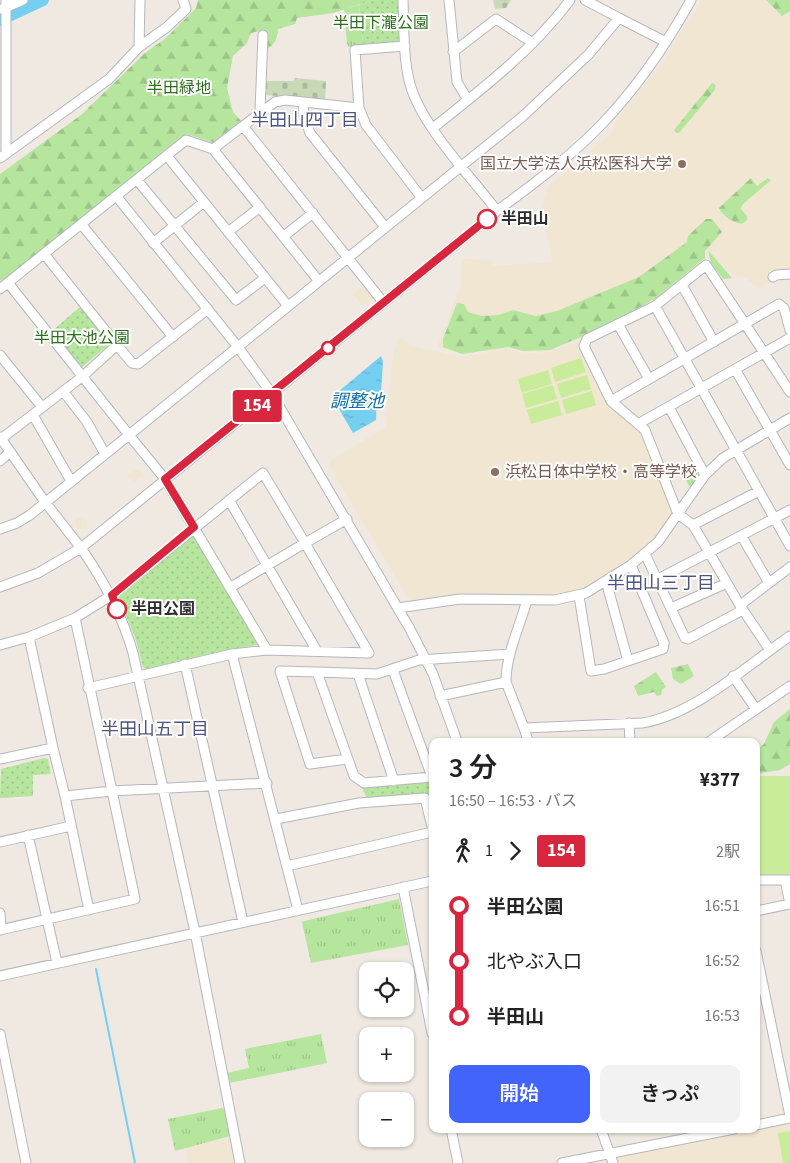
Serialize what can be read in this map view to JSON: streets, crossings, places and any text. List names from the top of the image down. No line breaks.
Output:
{"districts":["半田山四丁目","半田山三丁目","半田山五丁目"],"water":["調整池"],"parks":["半田下瀧公園","半田緑地","半田大池公園"],"places":["国立大学法人浜松医科大学","半田山","浜松日体中学校・高等学校","半田公園"],"lines":["bus line 154"],"page":{"on_map":"154","heading":["3 分","16:50 – 16:53 · バス","¥377"],"legs":["1","154","2駅"],"list":[{"name":"半田公園","value":"16:51"},{"name":"北やぶ入口","value":"16:52"},{"name":"半田山","value":"16:53"}],"map_buttons":["+","−"],"buttons":["開始","きっぷ"]}}
